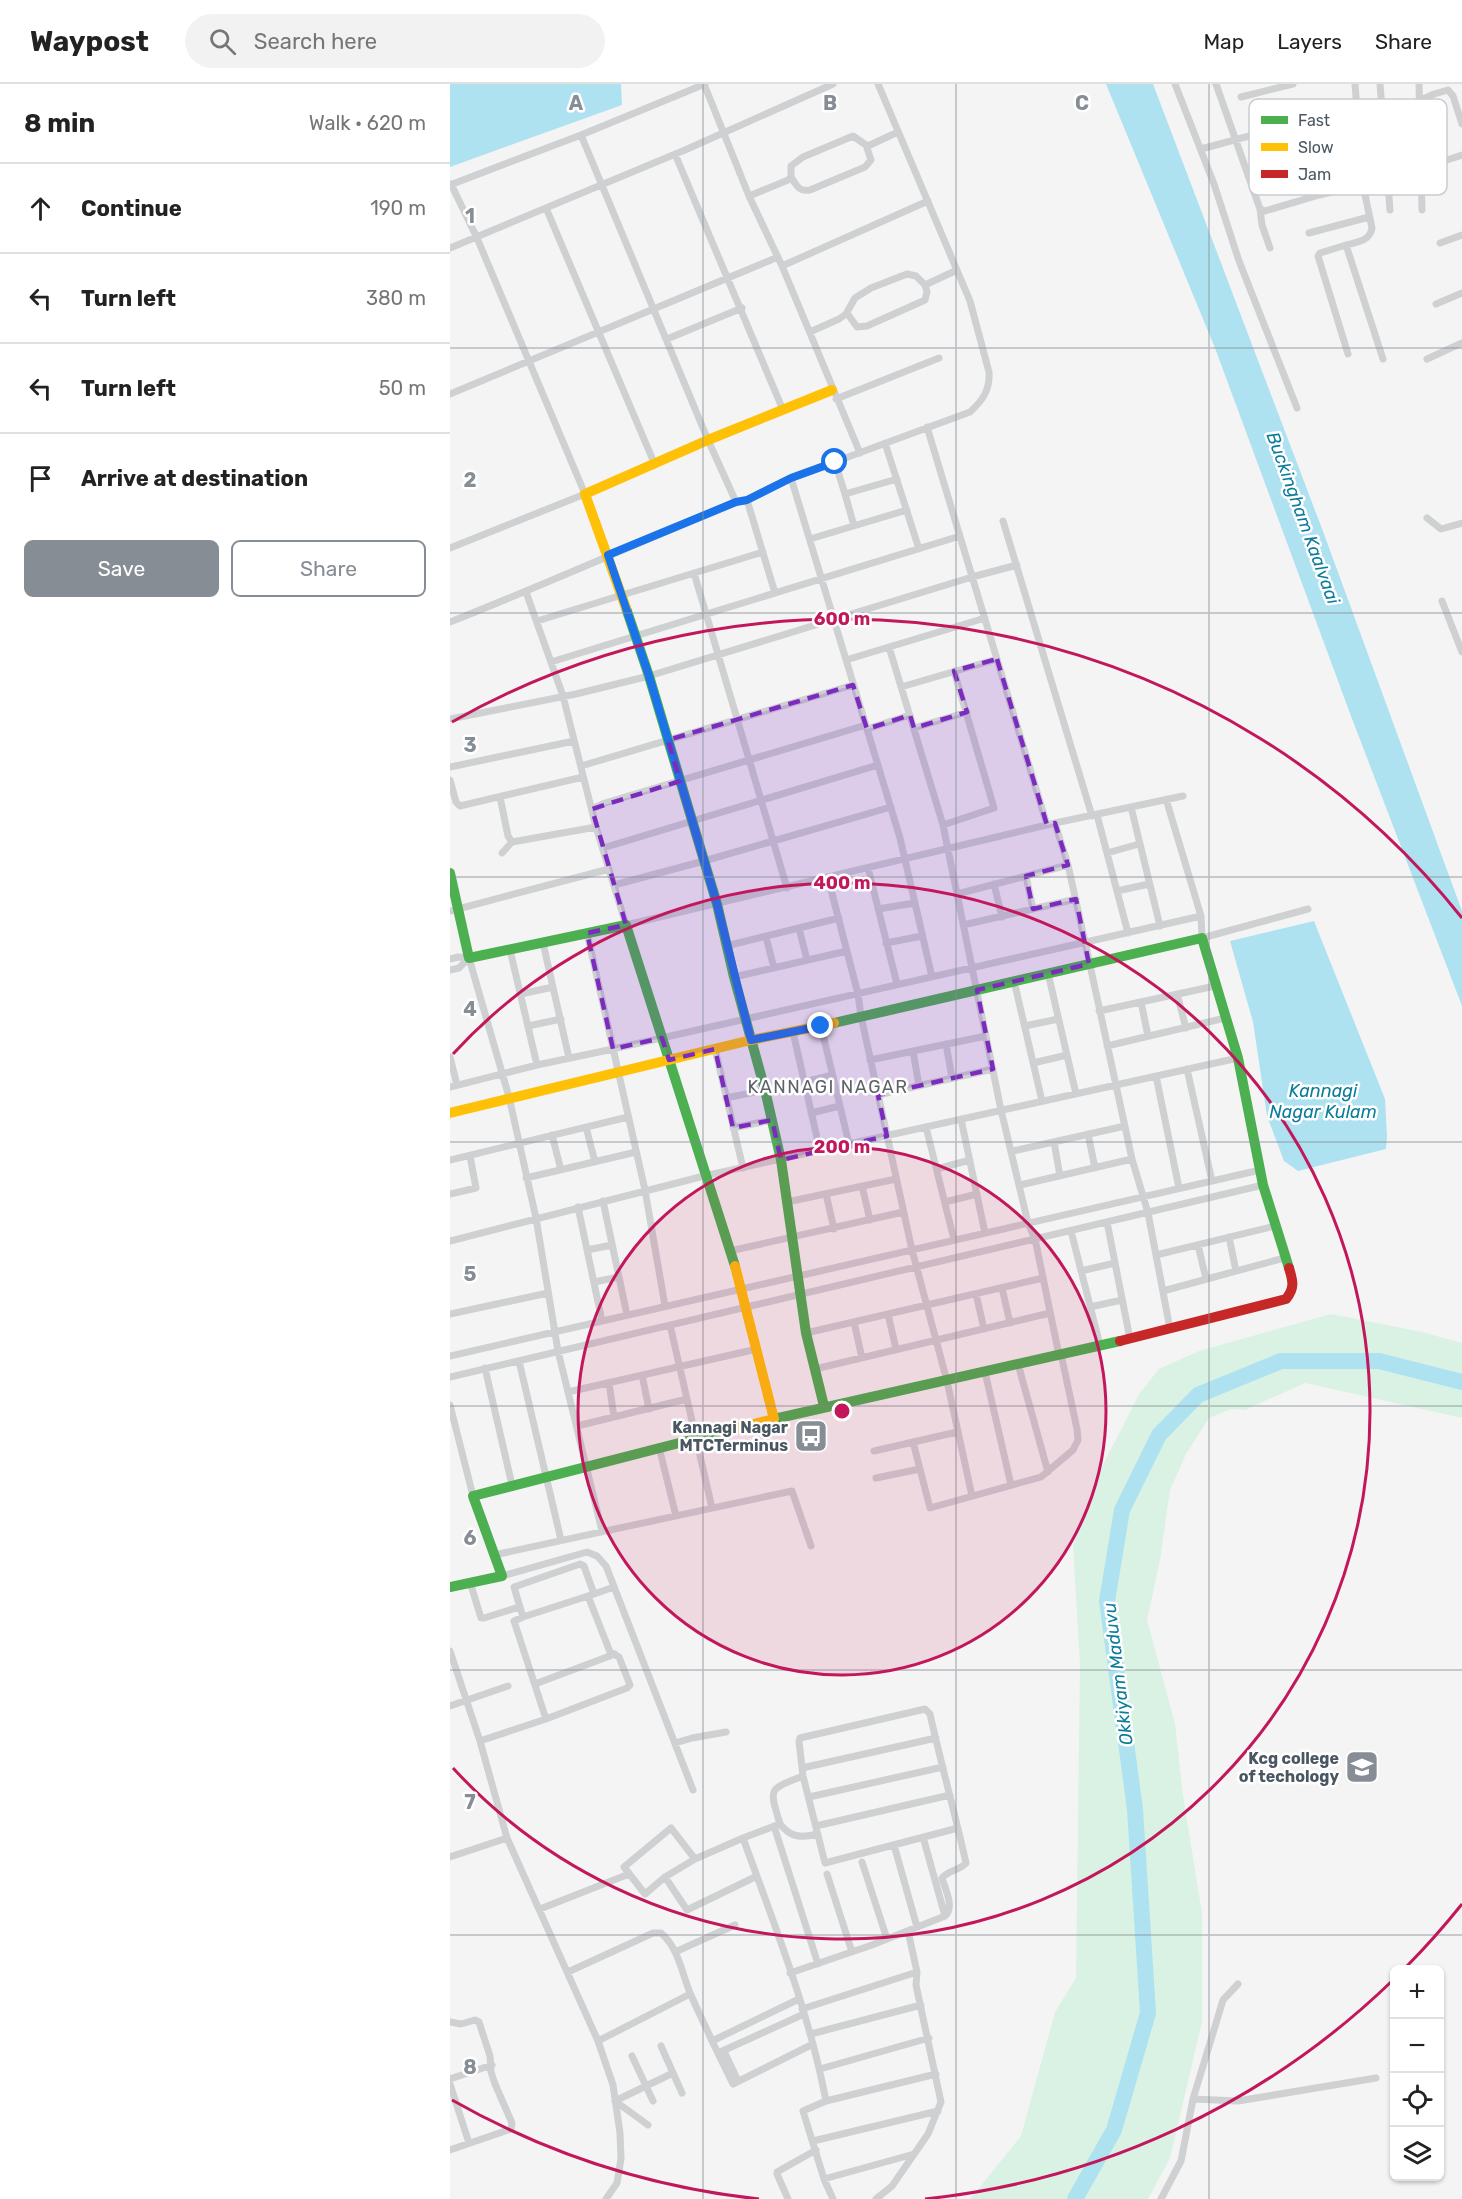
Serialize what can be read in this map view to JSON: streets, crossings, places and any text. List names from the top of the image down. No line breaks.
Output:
{"districts":["KANNAGI NAGAR"],"water":["Buckingham Kaalvaai","Kannagi Nagar Kulam","Okkiyam Maduvu"],"places":{"bus stop":["Kannagi Nagar MTCTerminus"],"school or university":["Kcg college of techology"]},"legend":["Fast","Slow","Jam"],"page":{"header":"Waypost","search":"Search here","nav":["Map","Layers","Share"],"heading":["8 min","Walk · 620 m"],"list":[["Continue","190 m"],["Turn left","380 m"],["Turn left","50 m"],"Arrive at destination"],"buttons":["Save","Share"],"map_buttons":["+","−"]},"grid":{"columns":["A","B","C"],"rows":["1","2","3","4","5","6","7","8"]},"rings":["600 m","400 m","200 m"]}
